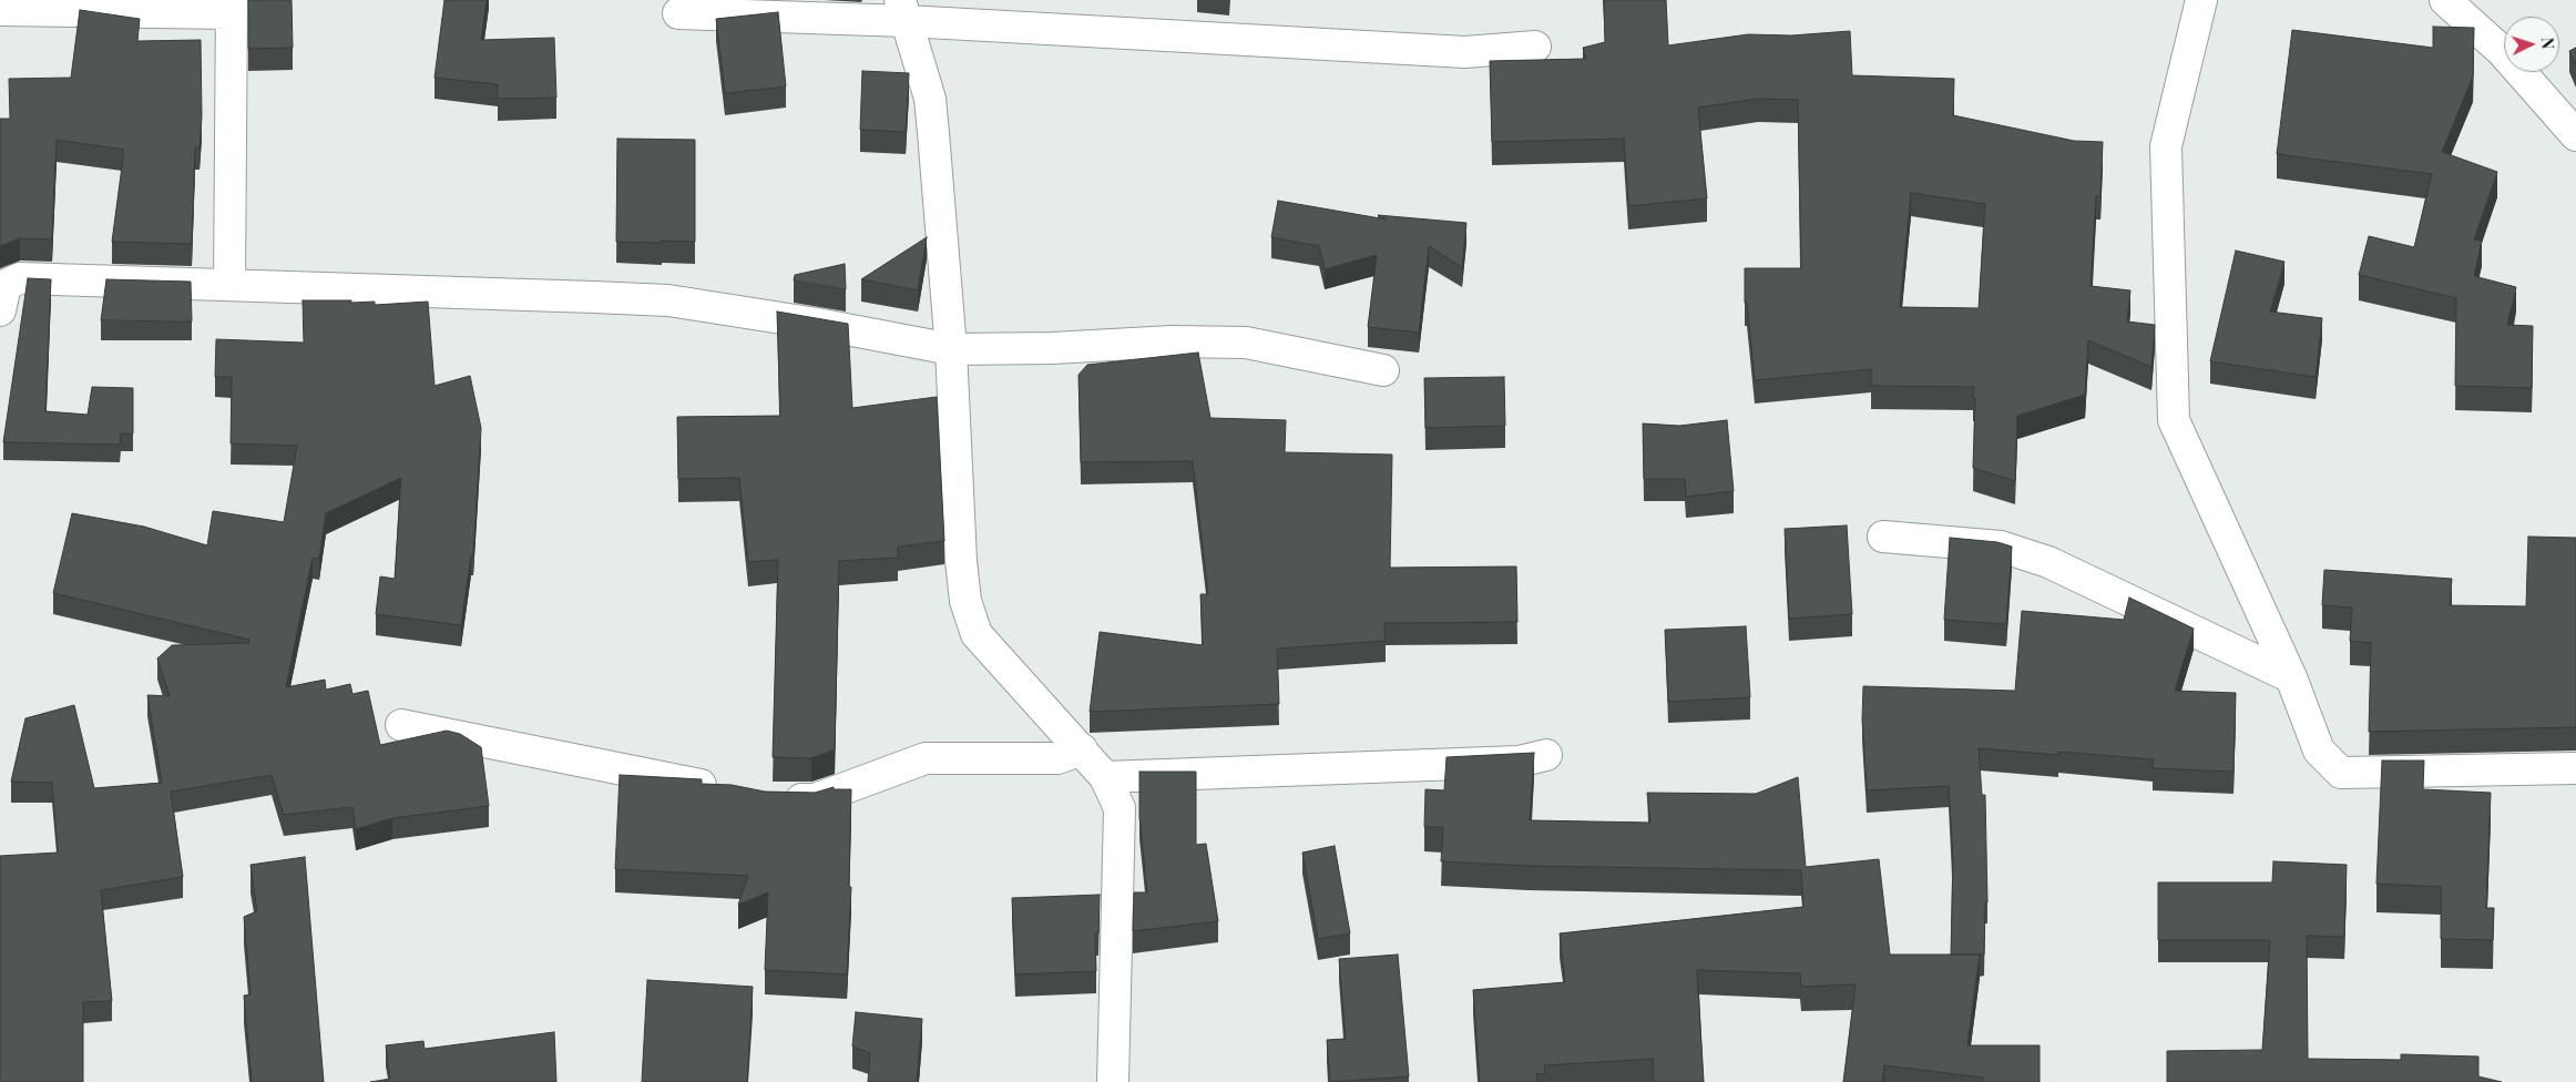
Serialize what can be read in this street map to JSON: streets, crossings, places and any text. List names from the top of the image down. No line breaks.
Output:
{"north":"right"}
